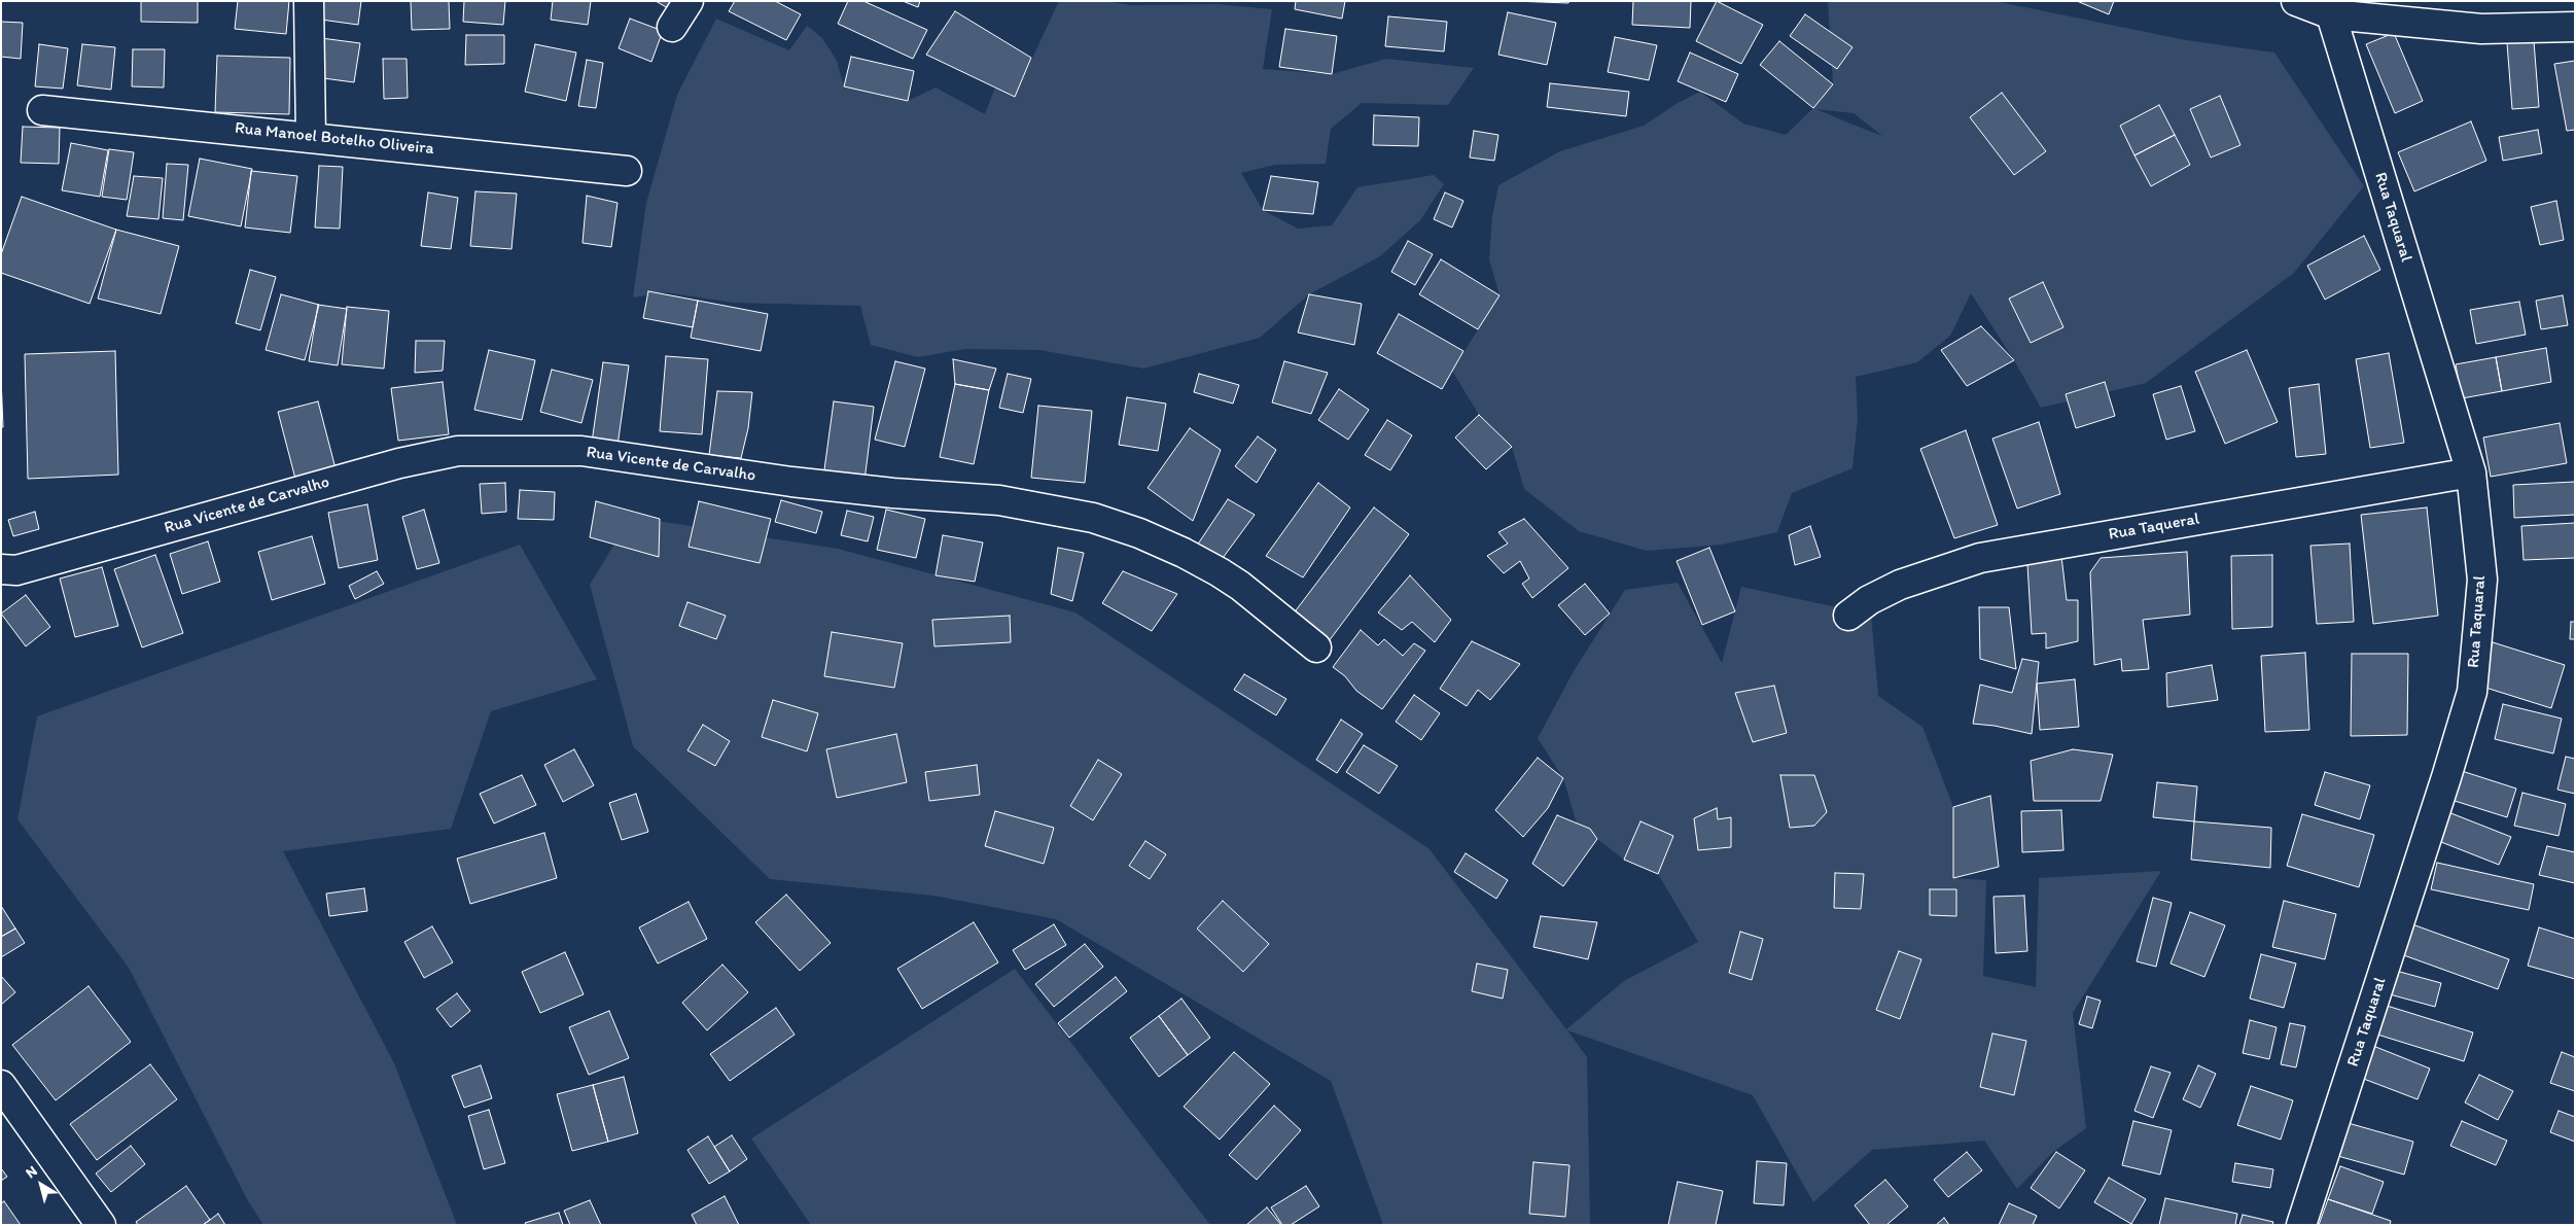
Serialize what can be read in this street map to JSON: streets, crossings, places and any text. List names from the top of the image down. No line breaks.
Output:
{"streets":{"street":["Rua Manoel Botelho Oliveira","Rua Taquaral","Rua Vicente de Carvalho","Rua Taqueral"]},"crossings":[["Rua Taquaral","Rua Taqueral"]],"north":"top left"}
